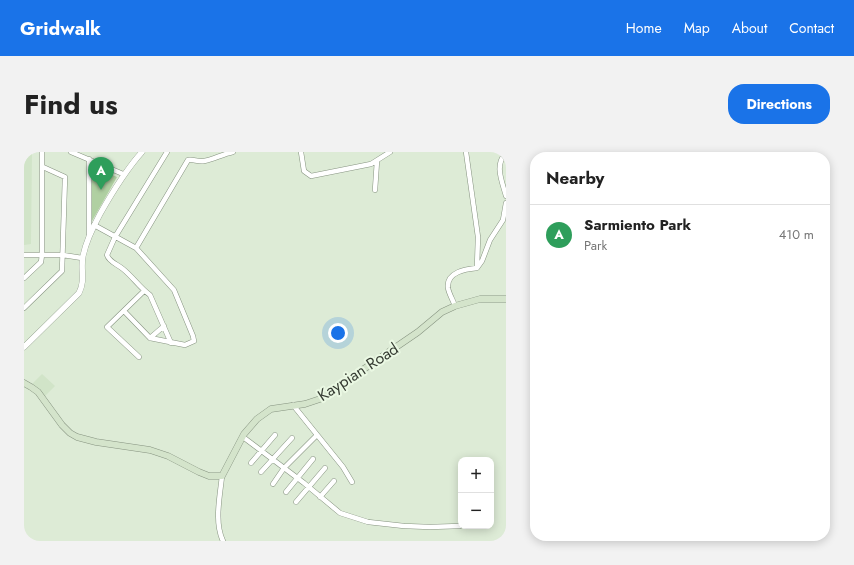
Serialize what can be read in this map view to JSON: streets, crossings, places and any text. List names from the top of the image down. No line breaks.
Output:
{"streets":{"main road":["Kaypian Road"]},"page":{"header":"Gridwalk","nav":["Home","Map","About","Contact"],"title":"Find us","buttons":"Directions","heading":"Nearby","pins":"A","list":[{"mark":"A","name":"Sarmiento Park","note":"Park","value":"410 m"}],"map_buttons":["+","−"]}}
